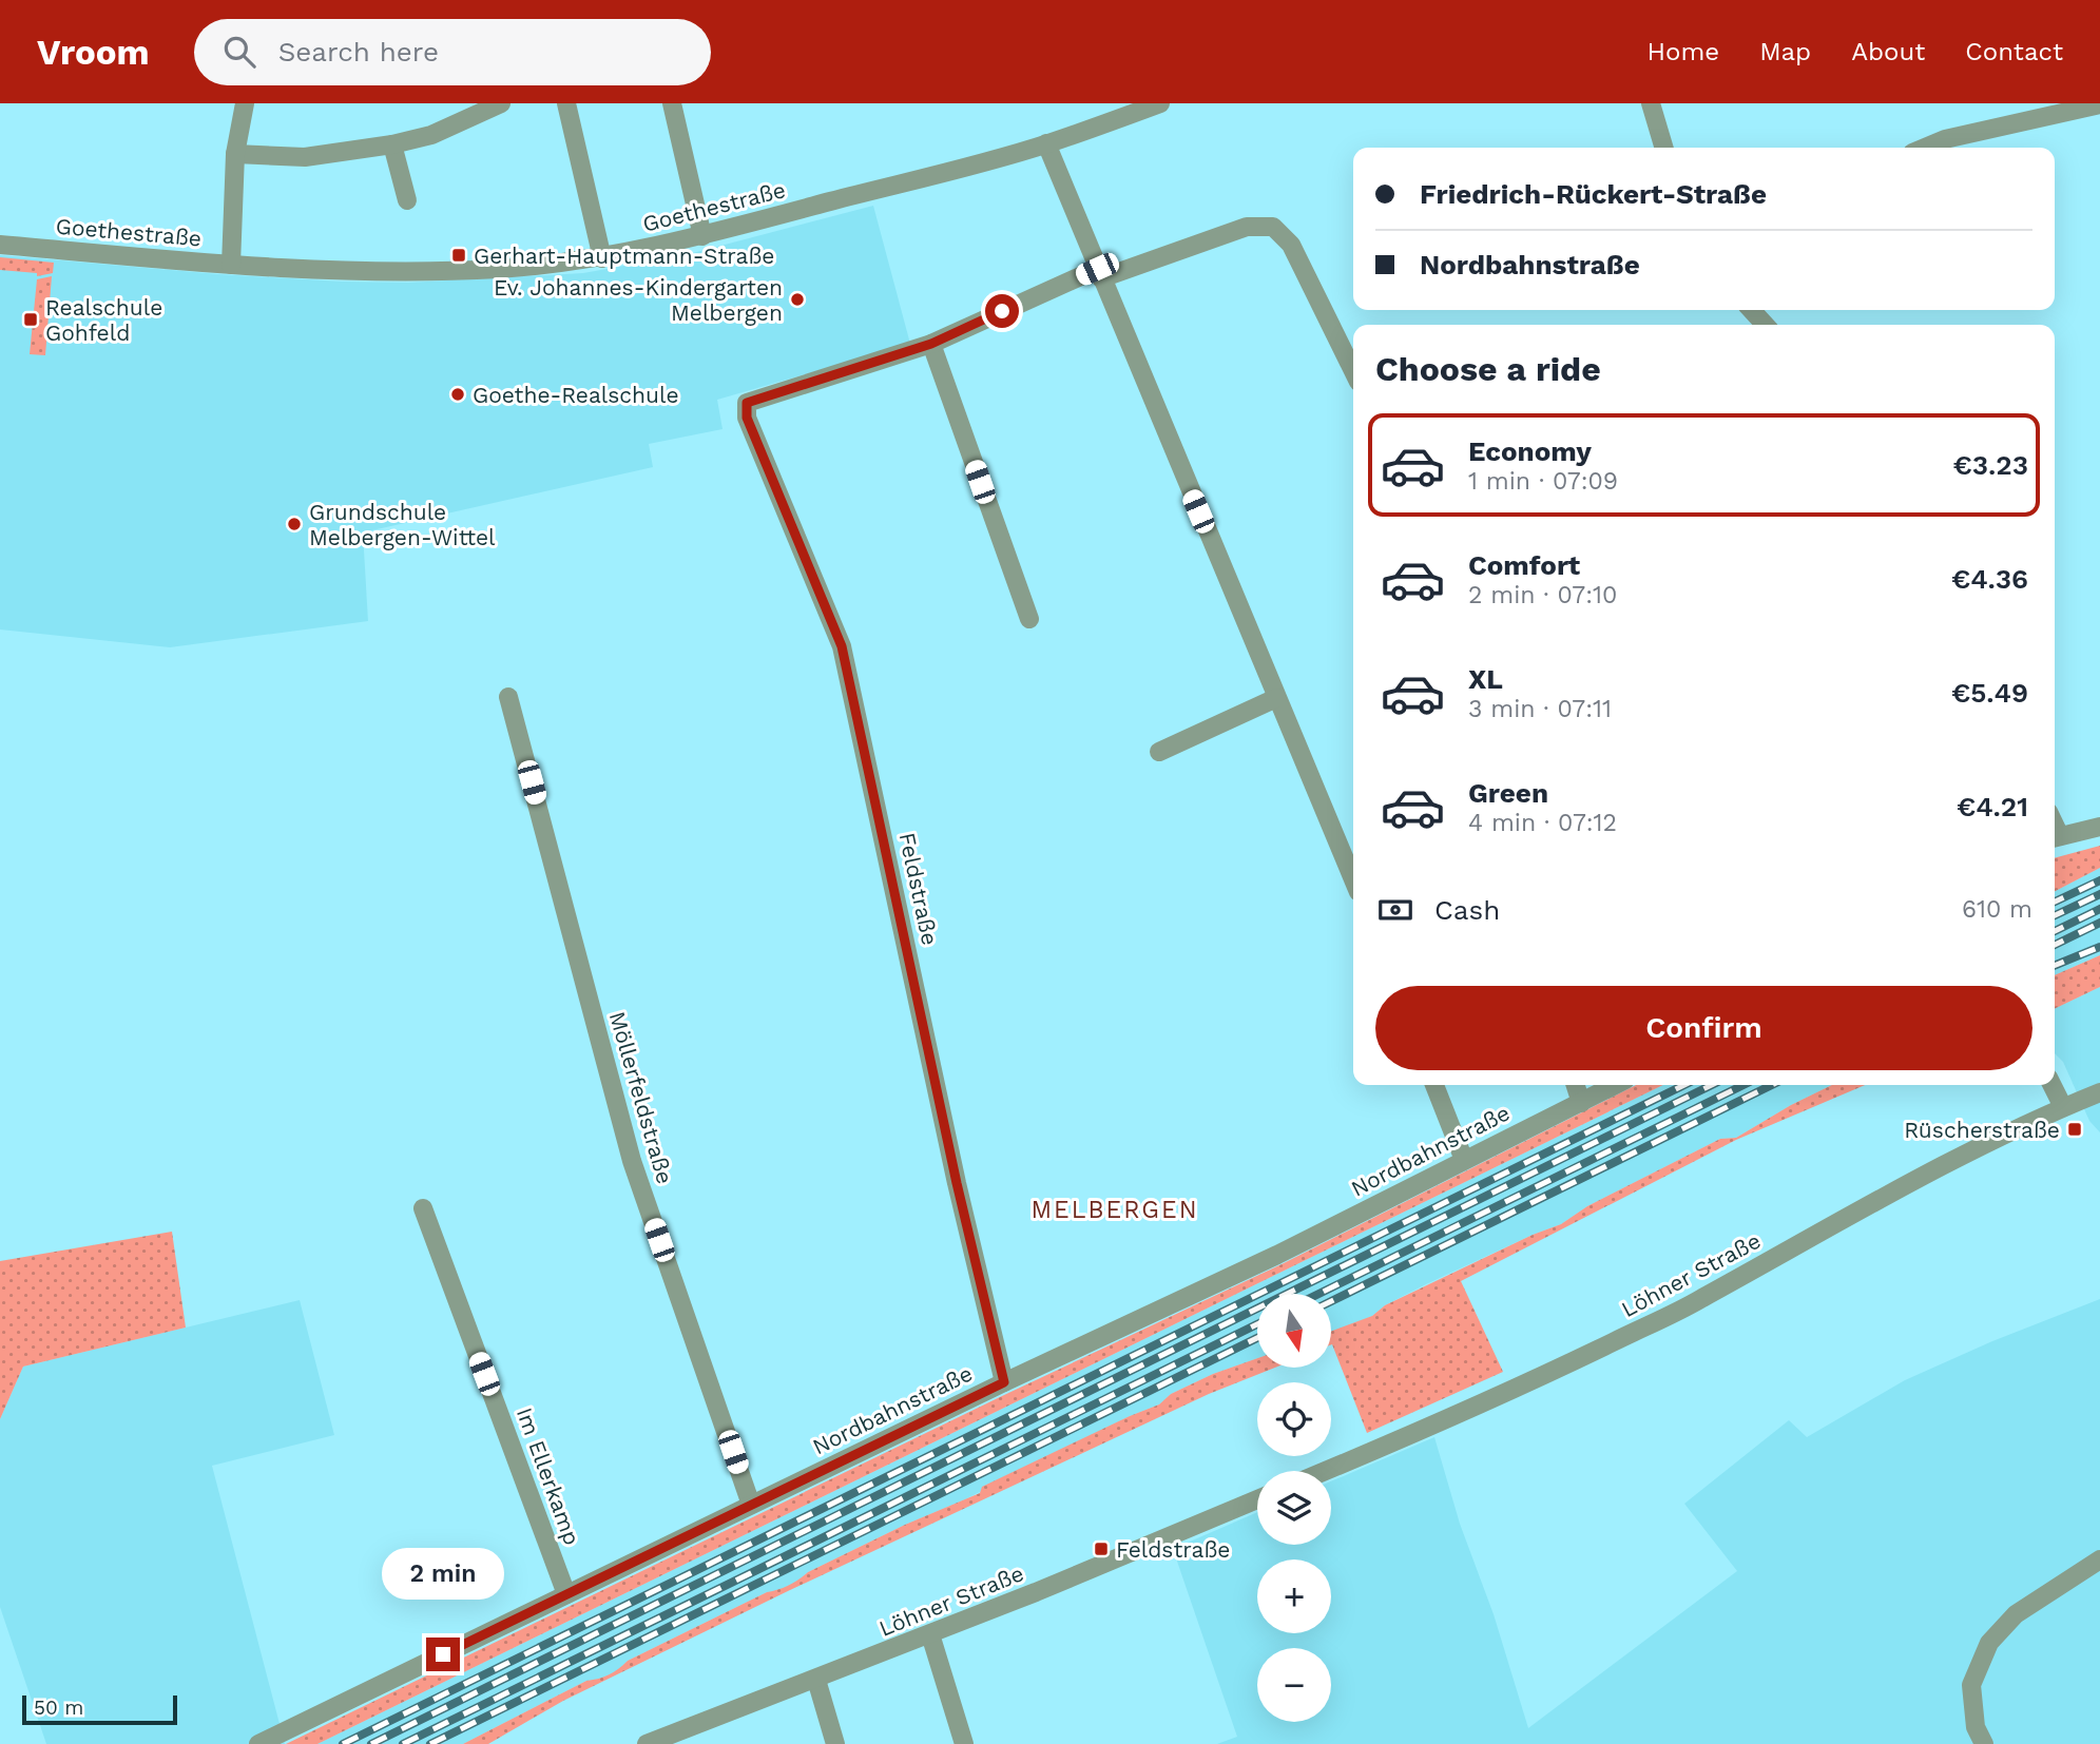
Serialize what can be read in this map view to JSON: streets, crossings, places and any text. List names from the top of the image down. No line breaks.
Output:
{"streets":{"street":["Goethestraße","Feldstraße","Möllerfeldstraße","Nordbahnstraße","Löhner Straße","Im Ellerkamp"]},"crossings":[["Feldstraße","Nordbahnstraße"],["Möllerfeldstraße","Nordbahnstraße"],["Nordbahnstraße","Im Ellerkamp"]],"districts":["MELBERGEN"],"places":{"transit":["Gerhart-Hauptmann-Straße","Realschule Gohfeld","Rüscherstraße","Feldstraße"],"other":["Ev. Johannes-Kindergarten Melbergen","Goethe-Realschule","Grundschule Melbergen-Wittel"]},"scale_bar":"50 m","north":"bottom","page":{"header":"Vroom","search":"Search here","nav":["Home","Map","About","Contact"],"banner":["Friedrich-Rückert-Straße","Nordbahnstraße"],"heading":"Choose a ride","list":[{"name":"Economy","note":"1 min · 07:09","value":"€3.23"},{"name":"Comfort","note":"2 min · 07:10","value":"€4.36"},{"name":"XL","note":"3 min · 07:11","value":"€5.49"},{"name":"Green","note":"4 min · 07:12","value":"€4.21"}],"pay":["Cash","610 m"],"buttons":"Confirm","map_buttons":["+","−"],"bubble":"2 min","scale":"50 m"}}
